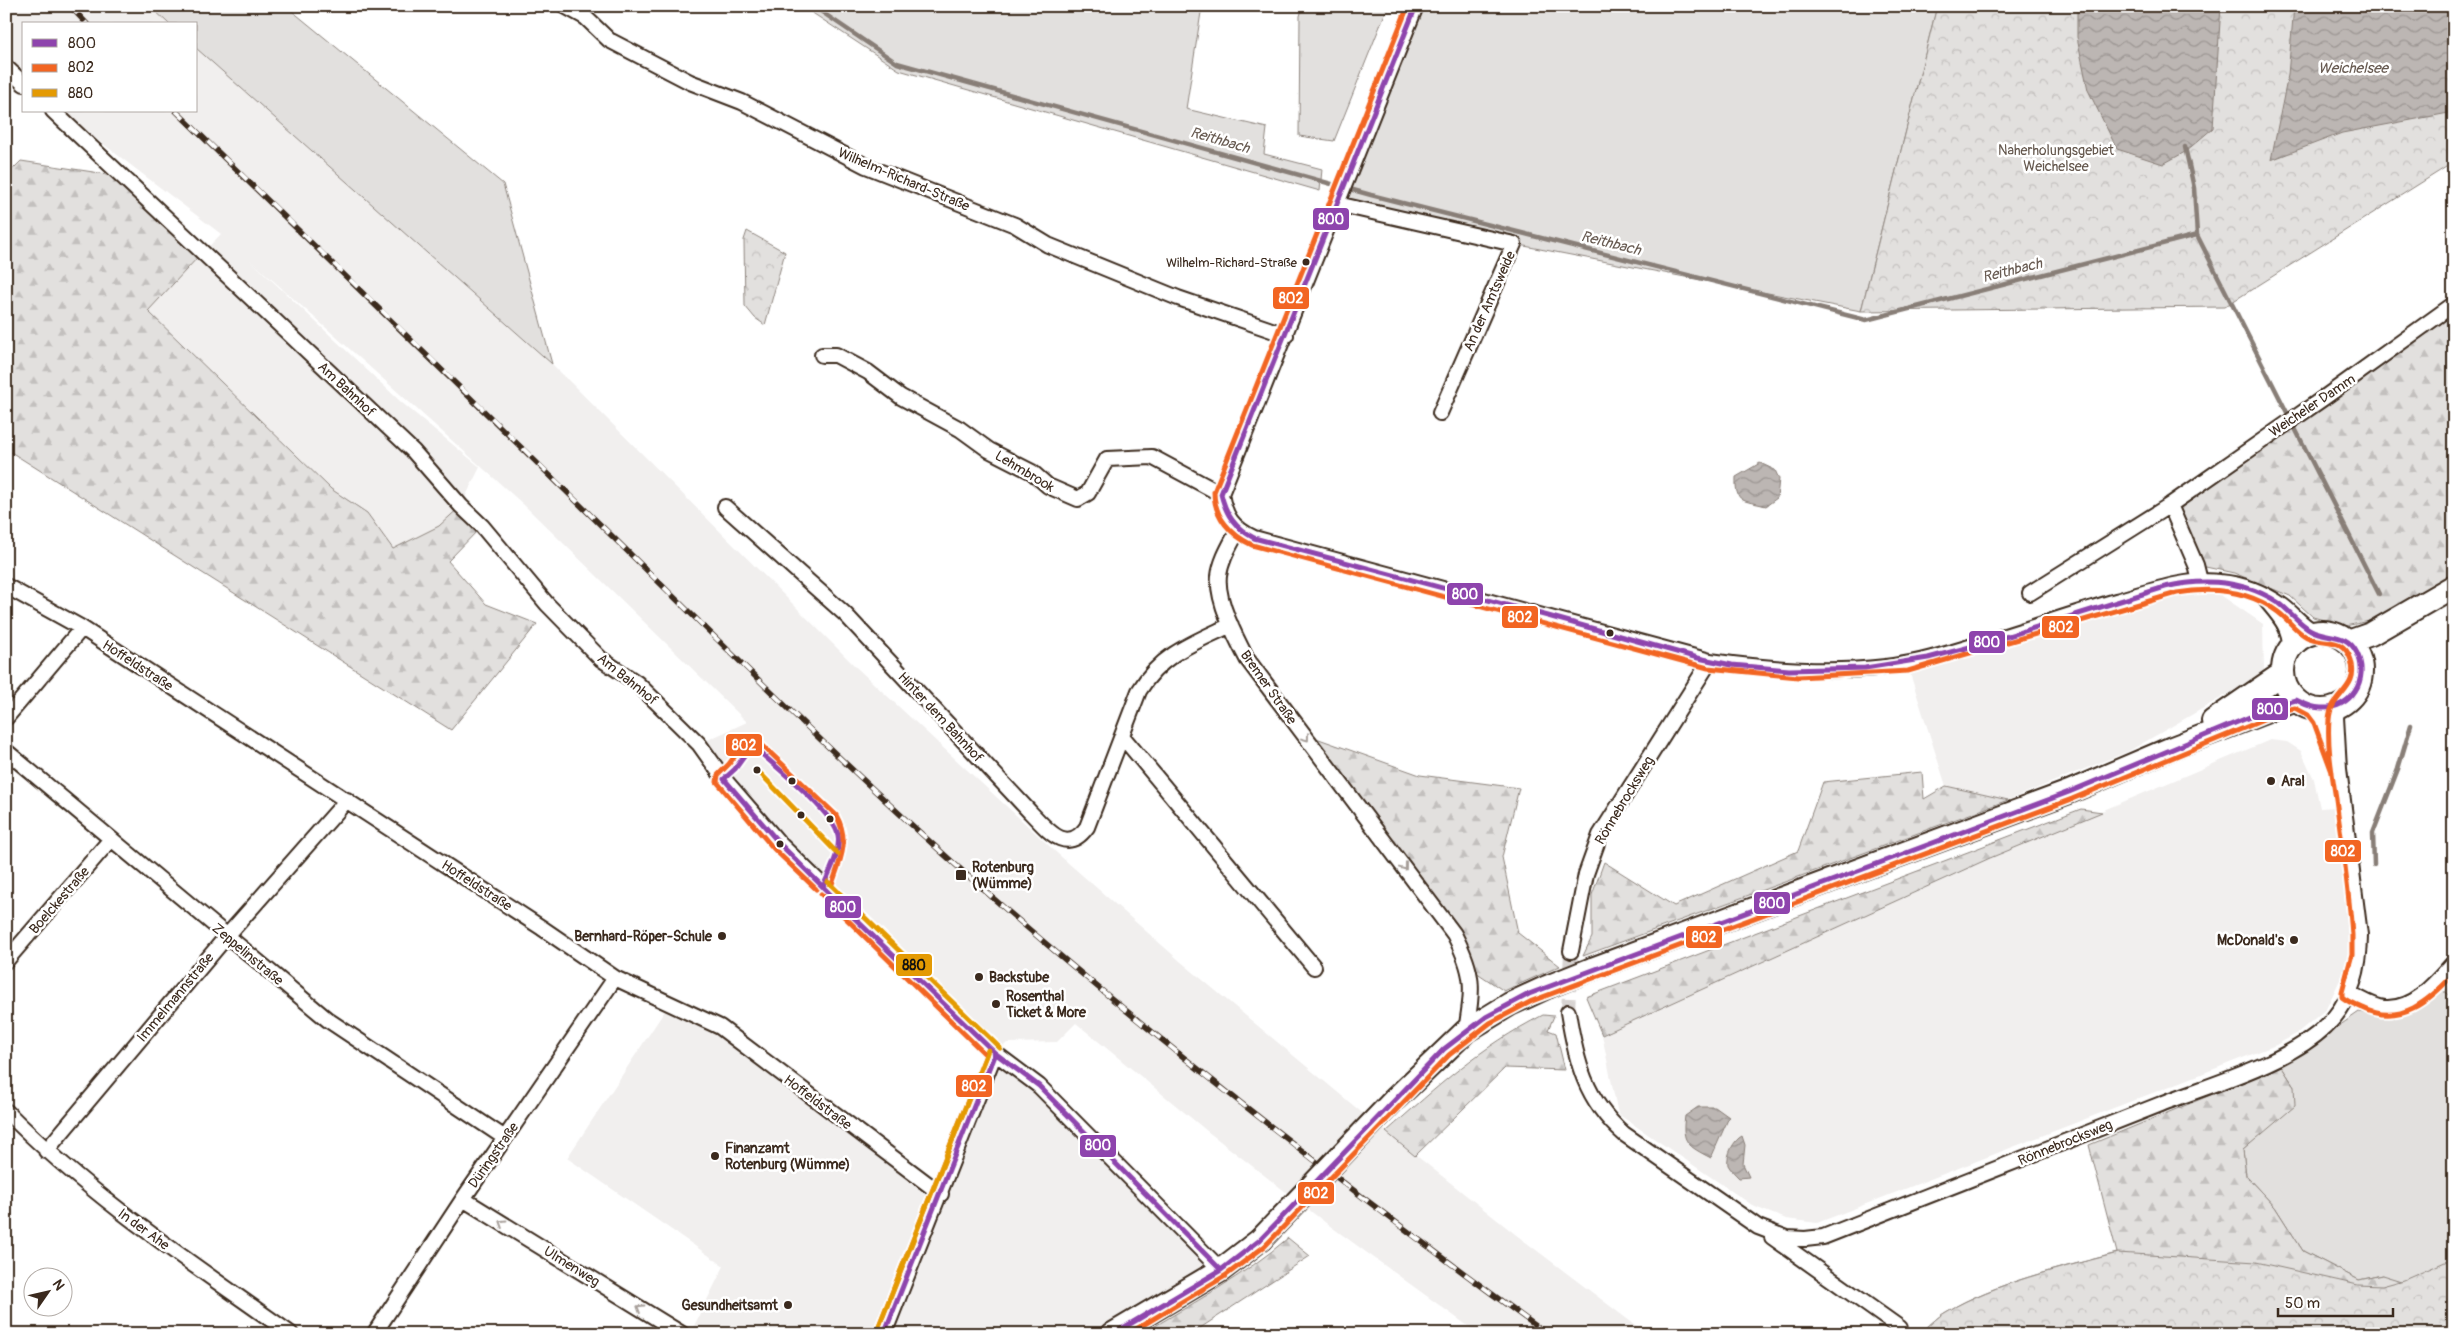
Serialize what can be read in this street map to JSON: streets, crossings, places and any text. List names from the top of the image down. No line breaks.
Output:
{"streets":{"street":["Wilhelm-Richard-Straße","An der Amtsweide","Am Bahnhof","Weicheler Damm","Lehmbrook","Hoffeldstraße","Bremer Straße","Hinter dem Bahnhof","Rönnebrocksweg","Boelckestraße","Zeppelinstraße","Immelmannstraße","Düringstraße","In der Ahe","Ulmenweg"]},"crossings":[["Hoffeldstraße","Immelmannstraße"],["Hoffeldstraße","Düringstraße"],["Bremer Straße","Hinter dem Bahnhof"],["Boelckestraße","Zeppelinstraße"],["Zeppelinstraße","Immelmannstraße"],["Zeppelinstraße","Düringstraße"],["Immelmannstraße","In der Ahe"],["Düringstraße","Ulmenweg"]],"one_way":["Bremer Straße","Ulmenweg"],"water":["Weichelsee","Reithbach"],"parks":["Naherholungsgebiet Weichelsee"],"places":{"other":["Wilhelm-Richard-Straße","Aral","Bernhard-Röper-Schule","McDonald's","Backstube","Rosenthal Ticket & More","Finanzamt Rotenburg (Wümme)","Gesundheitsamt"],"transit":["Rotenburg (Wümme)"]},"lines":["transit line 800","transit line 802","transit line 880"],"legend":["800","802","880"],"scale_bar":"50 m","north":"top right"}
